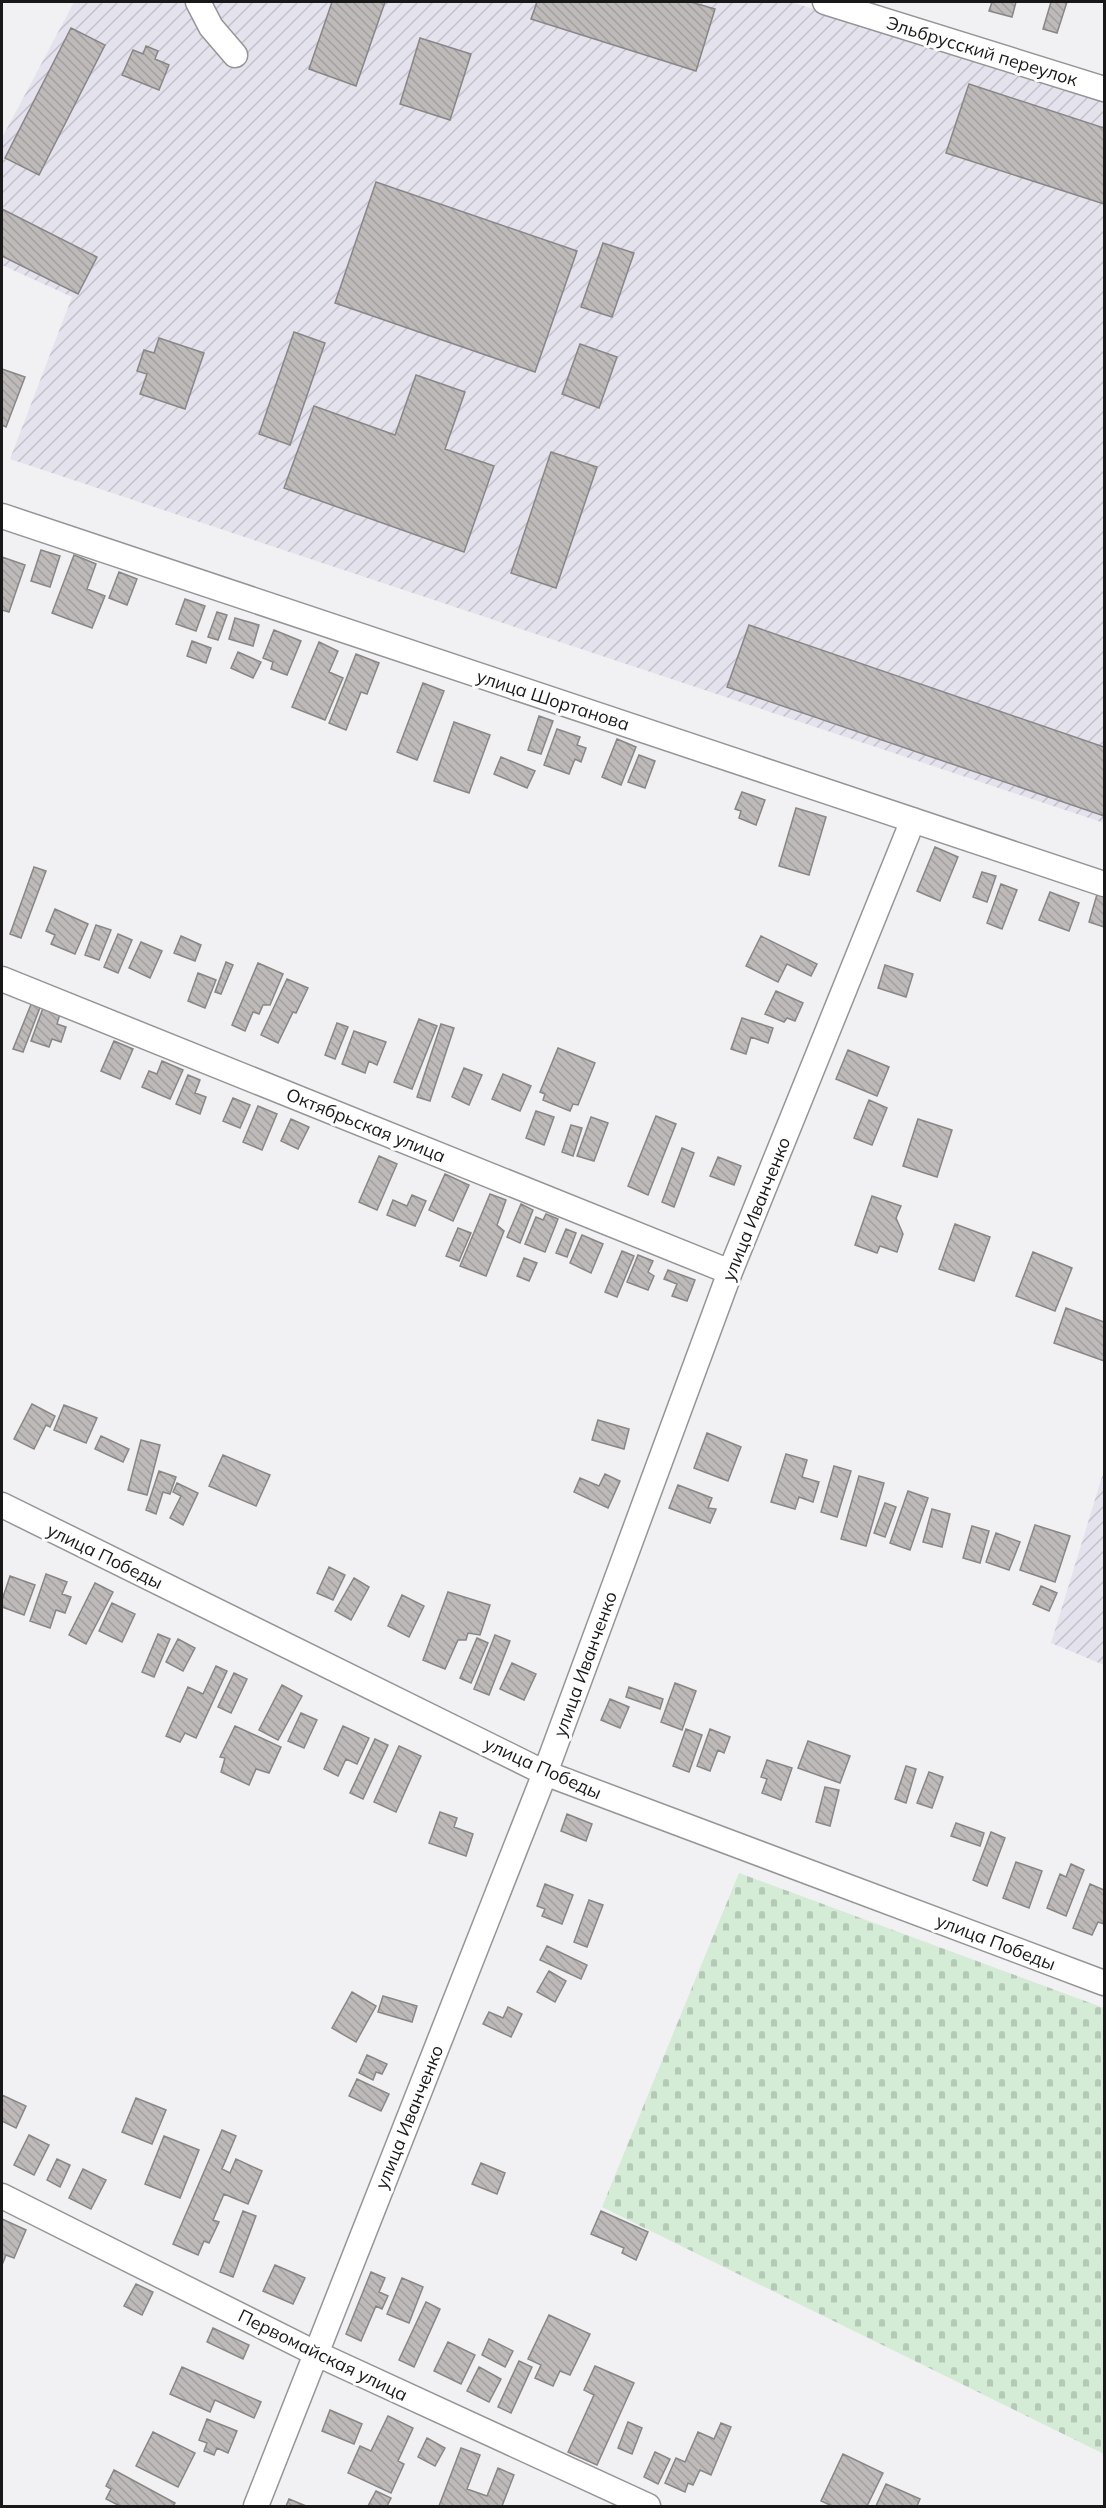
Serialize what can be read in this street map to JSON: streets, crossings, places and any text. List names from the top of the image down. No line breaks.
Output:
{"streets":{"street":["Эльбрусский переулок","улица Шортанова","Октябрьская улица","улица Иванченко","улица Победы","Первомайская улица"]},"crossings":[["улица Шортанова","улица Иванченко"],["Октябрьская улица","улица Иванченко"],["улица Иванченко","улица Победы"],["улица Иванченко","Первомайская улица"]]}
